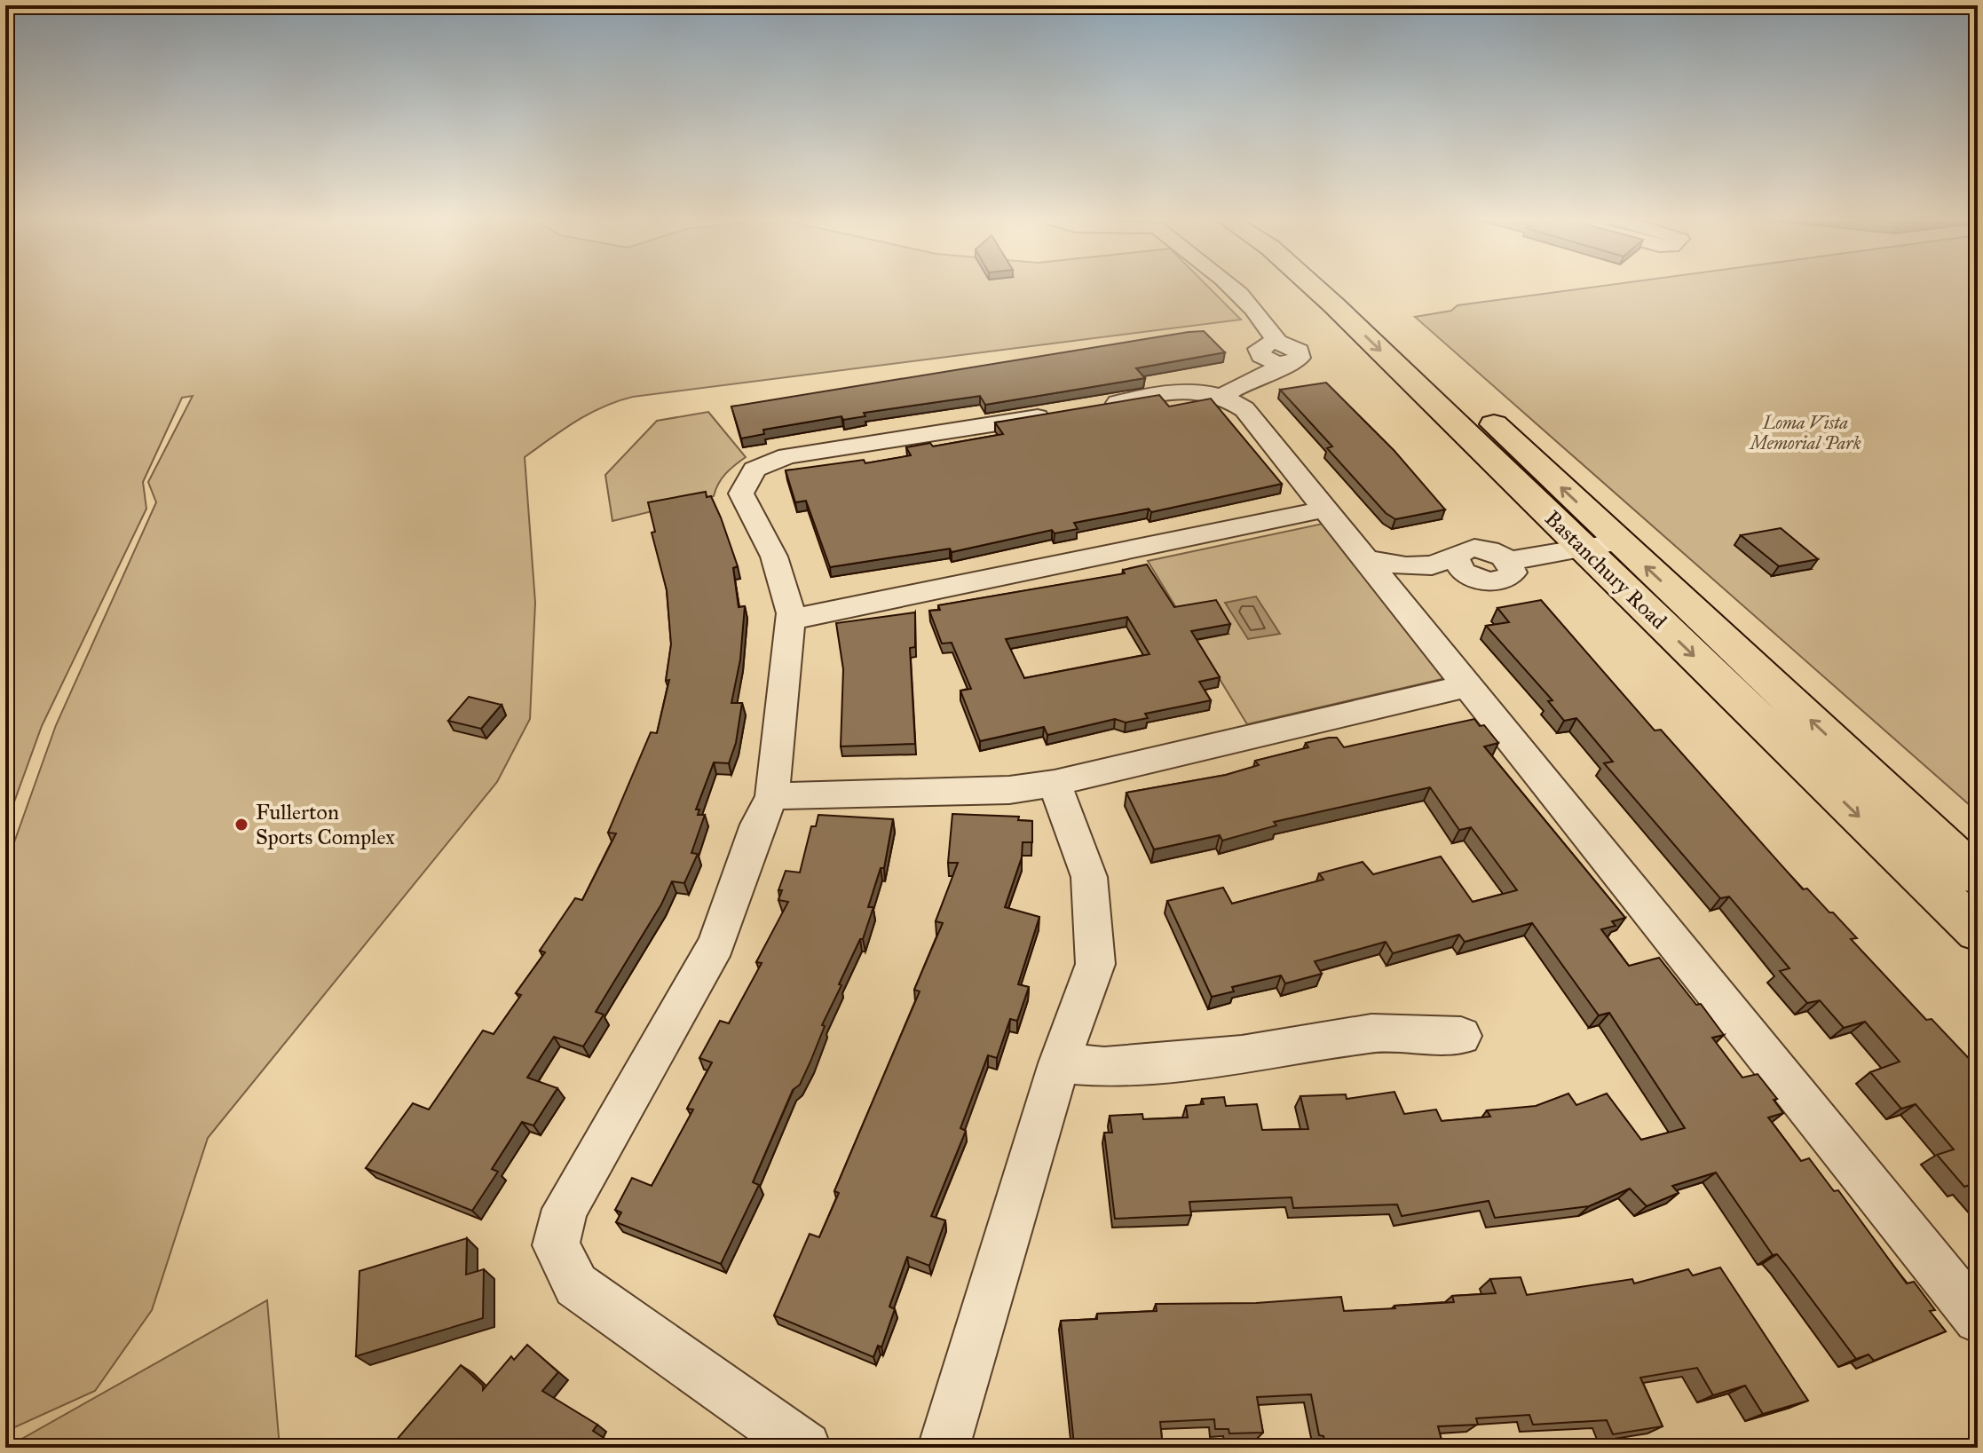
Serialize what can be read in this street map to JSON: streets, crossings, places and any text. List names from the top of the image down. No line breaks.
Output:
{"streets":{"main road":["Bastanchury Road"]},"parks":["Loma Vista Memorial Park"],"places":["Fullerton Sports Complex"]}
